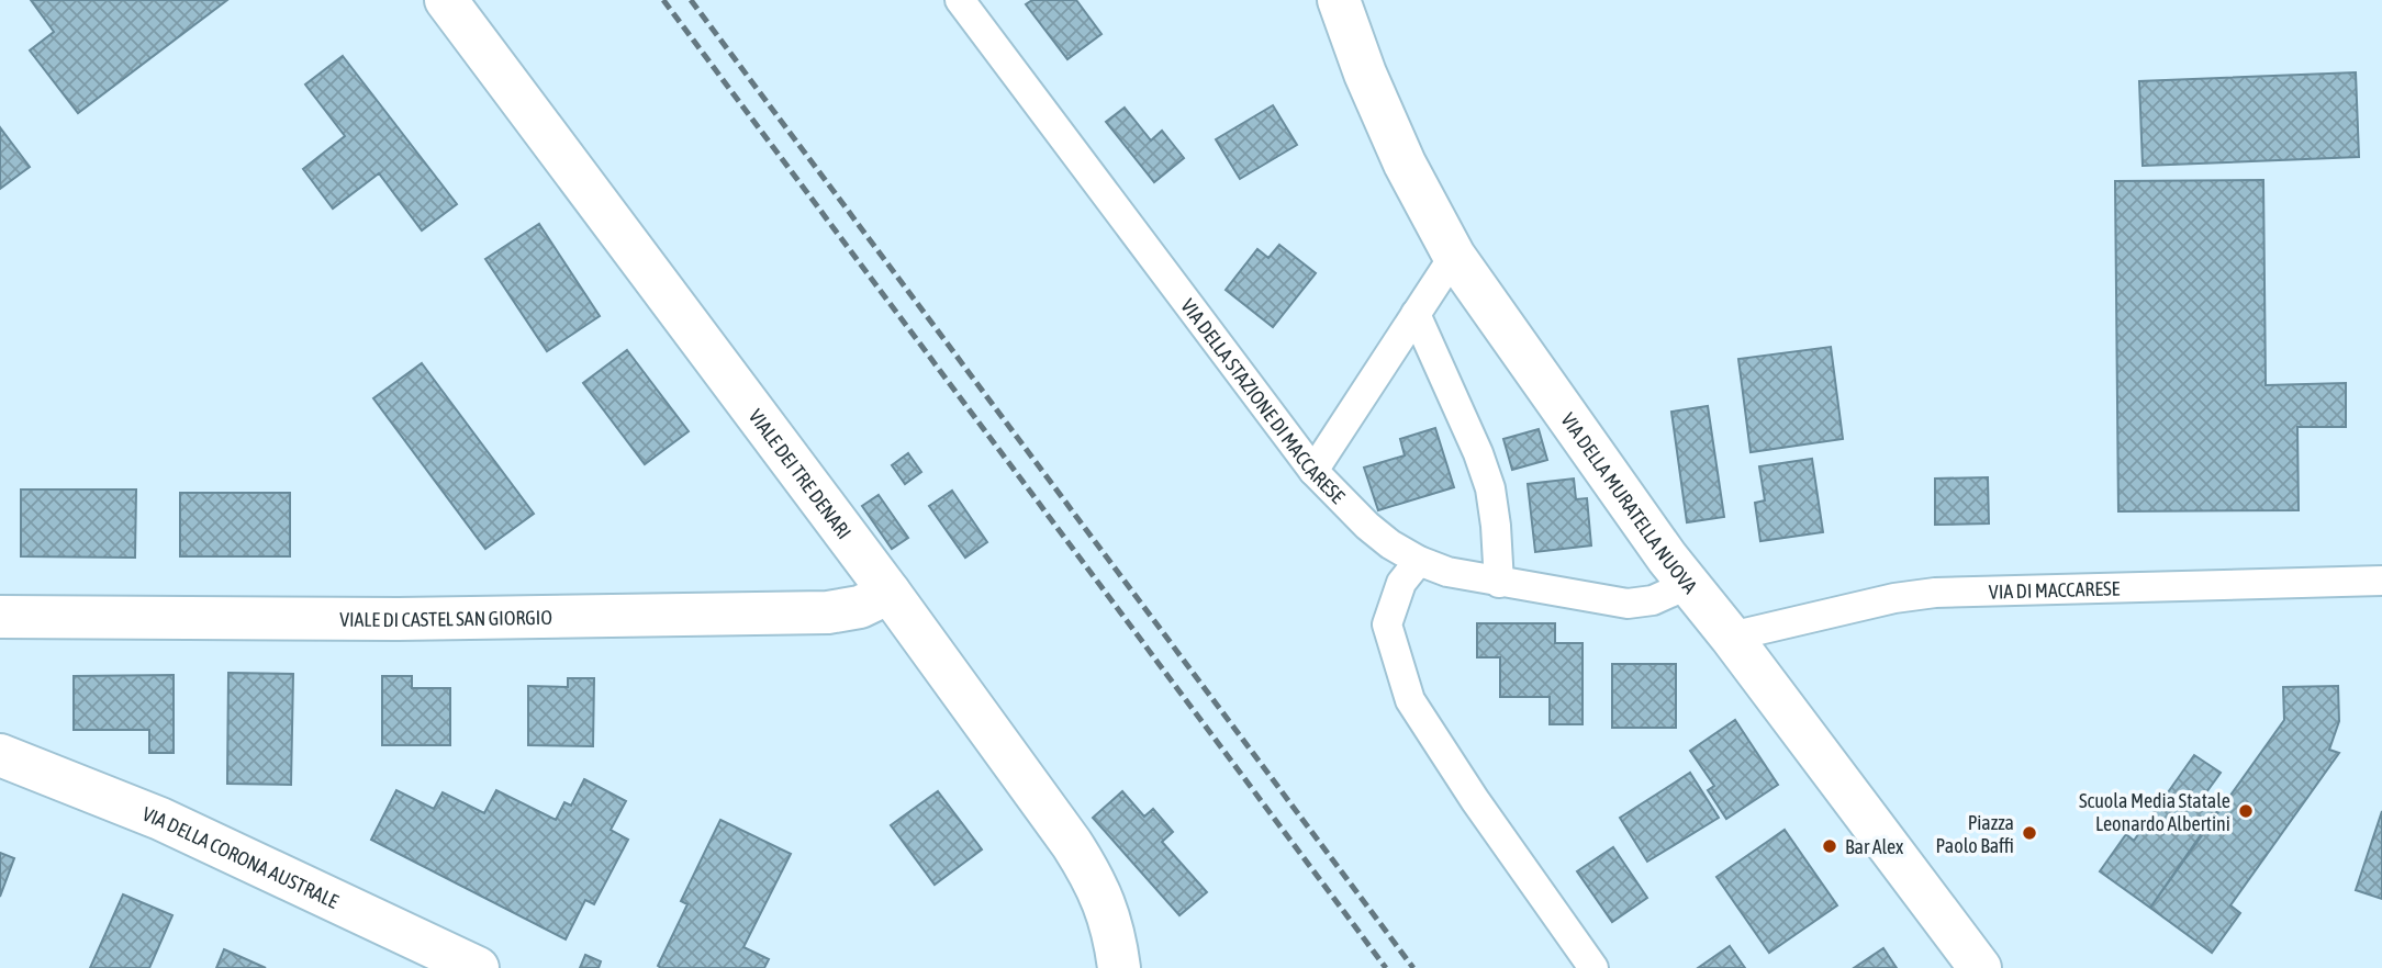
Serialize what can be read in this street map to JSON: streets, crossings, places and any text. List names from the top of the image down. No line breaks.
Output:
{"streets":{"street":["VIA DELLA STAZIONE DI MACCARESE","VIALE DEI TRE DENARI","VIA DELLA MURATELLA NUOVA","VIA DI MACCARESE","VIALE DI CASTEL SAN GIORGIO","VIA DELLA CORONA AUSTRALE"]},"crossings":[["VIA DELLA STAZIONE DI MACCARESE","VIA DELLA MURATELLA NUOVA"],["VIALE DEI TRE DENARI","VIALE DI CASTEL SAN GIORGIO"],["VIA DELLA MURATELLA NUOVA","VIA DI MACCARESE"]],"places":["Scuola Media Statale Leonardo Albertini","Piazza Paolo Baffi","Bar Alex"]}
